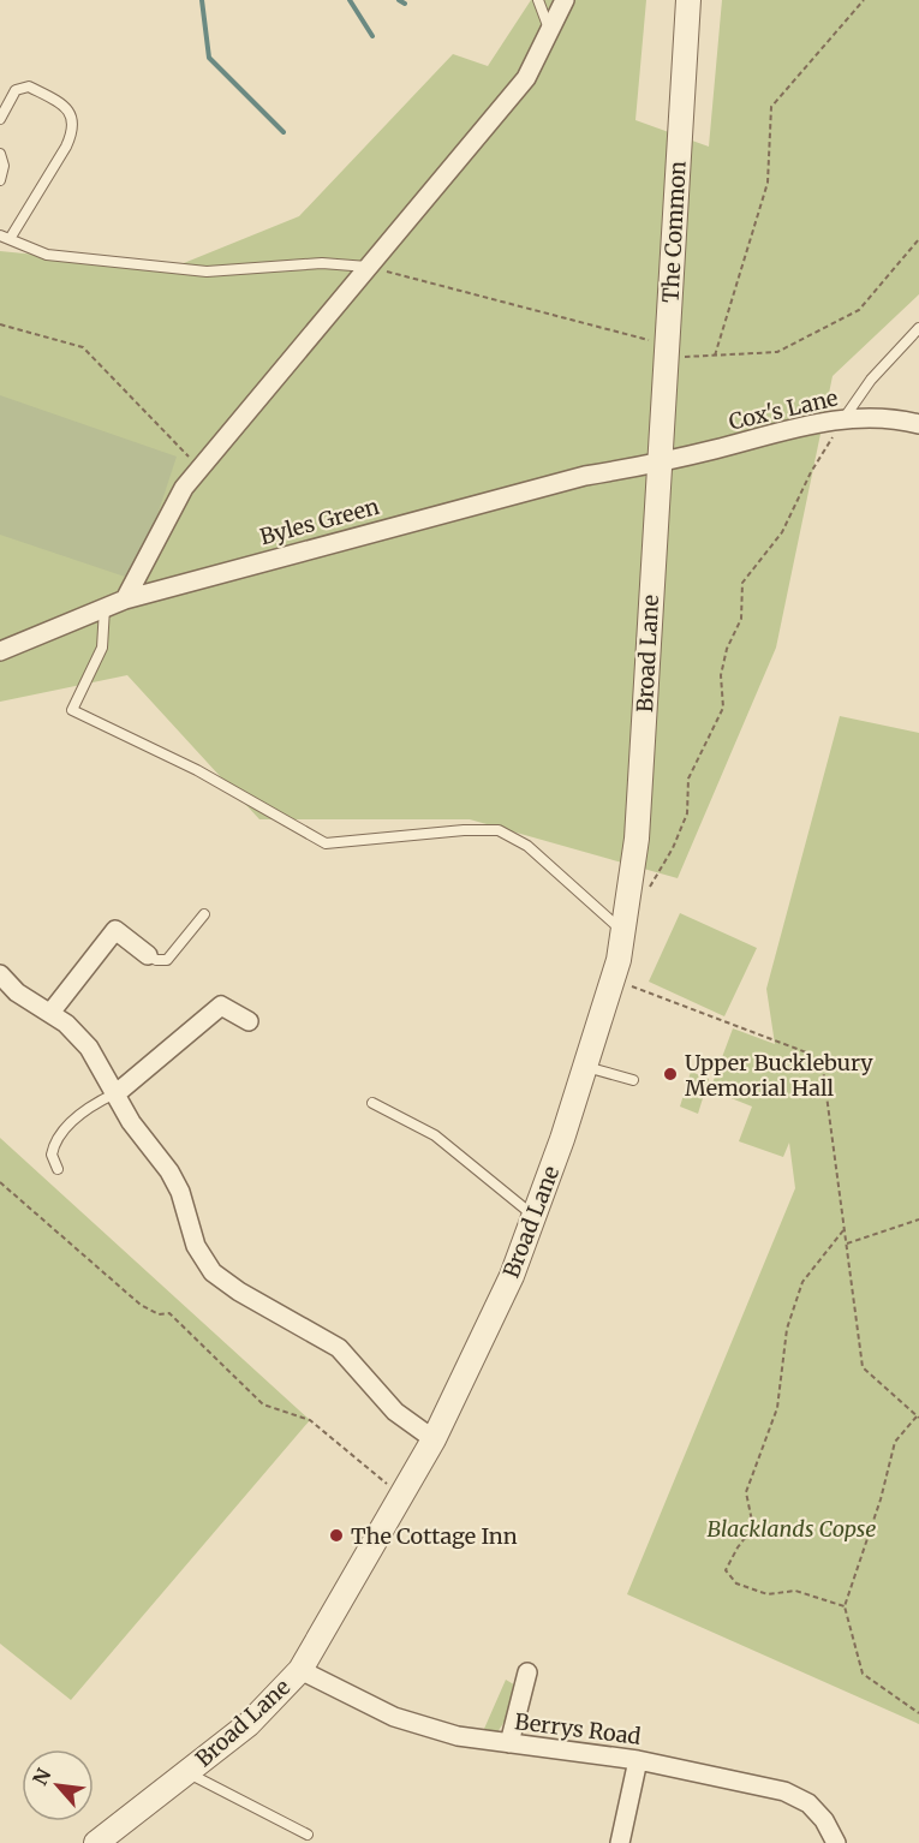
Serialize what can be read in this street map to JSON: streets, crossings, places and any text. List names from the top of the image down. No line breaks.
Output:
{"streets":{"street":["The Common","Cox's Lane","Byles Green","Broad Lane","Berrys Road"]},"crossings":[["The Common","Cox's Lane"],["The Common","Byles Green"],["The Common","Broad Lane"],["Cox's Lane","Byles Green"],["Cox's Lane","Broad Lane"],["Byles Green","Broad Lane"],["Broad Lane","Berrys Road"]],"parks":["Blacklands Copse"],"places":["Upper Bucklebury Memorial Hall","The Cottage Inn"],"north":"top left"}
